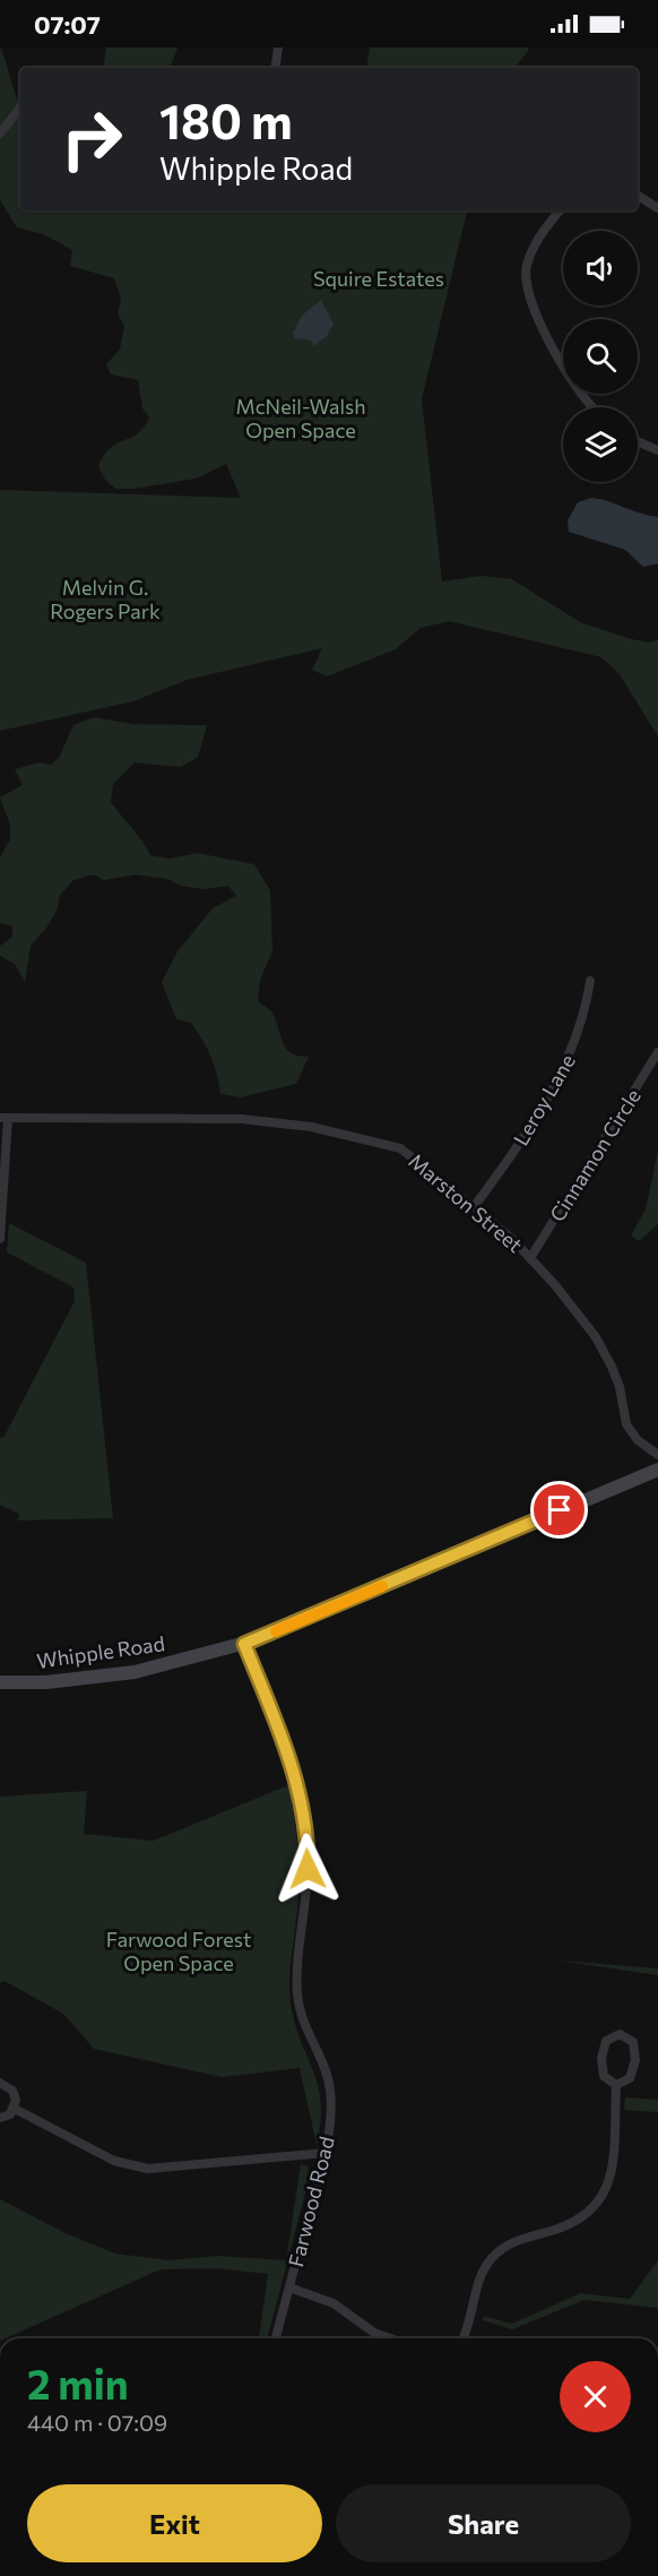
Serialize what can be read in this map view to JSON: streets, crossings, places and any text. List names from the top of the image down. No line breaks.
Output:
{"streets":{"main road":["Whipple Road"],"street":["Leroy Lane","Cinnamon Circle","Marston Street","Farwood Road"]},"crossings":[["Leroy Lane","Marston Street"],["Cinnamon Circle","Marston Street"],["Whipple Road","Farwood Road"]],"parks":["Squire Estates","McNeil-Walsh Open Space","Melvin G. Rogers Park","Farwood Forest Open Space"],"page":{"status":"07:07","turn":["180 m","Whipple Road"],"heading":["2 min","440 m · 07:09"],"buttons":["Exit","Share"]}}
